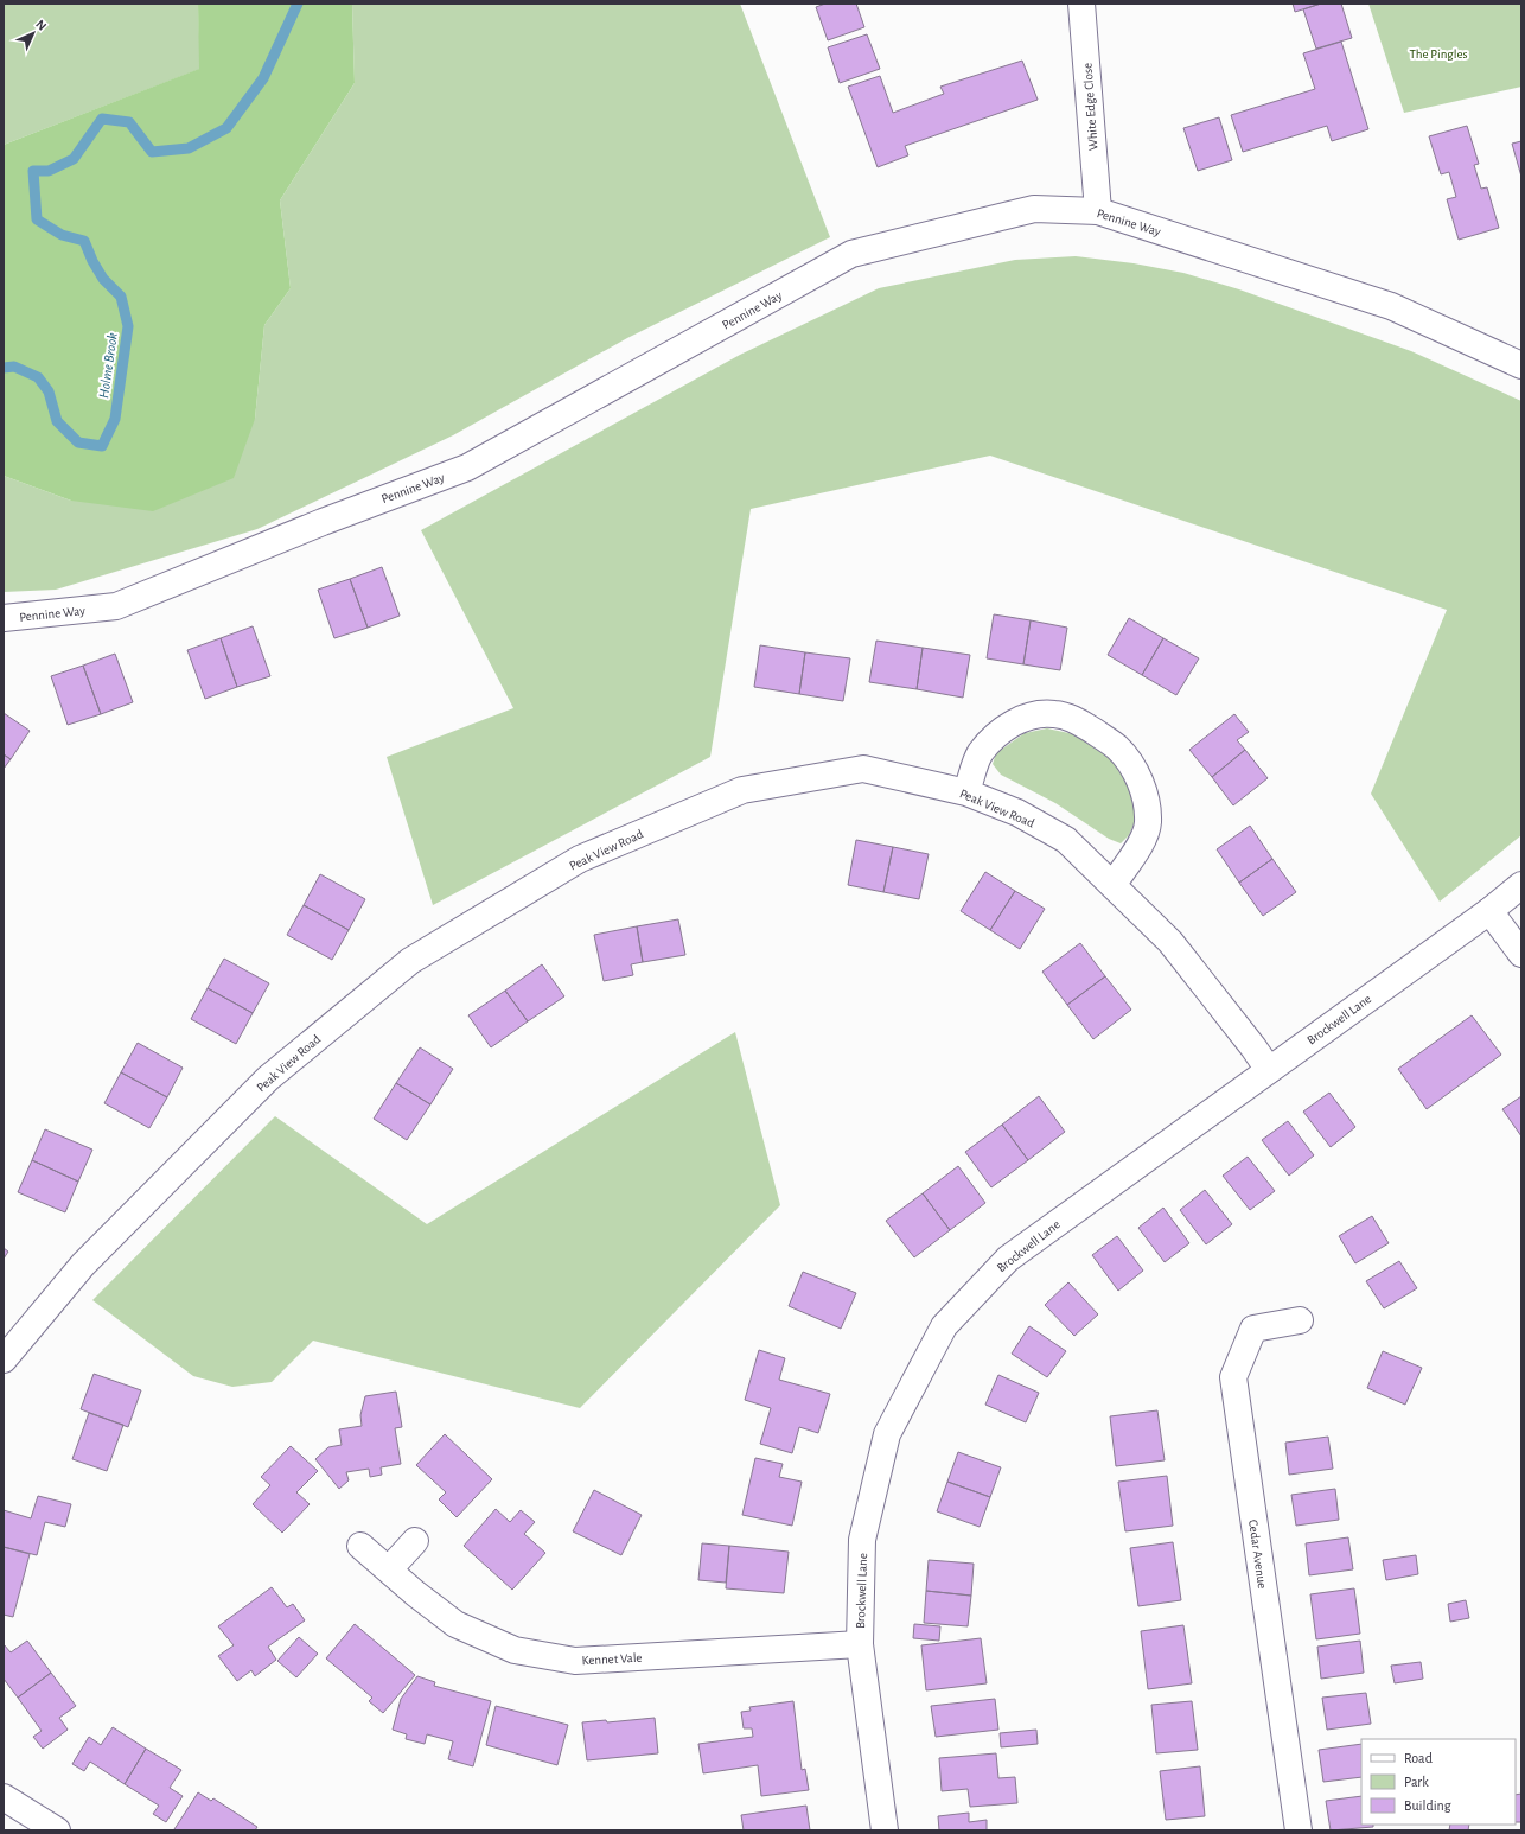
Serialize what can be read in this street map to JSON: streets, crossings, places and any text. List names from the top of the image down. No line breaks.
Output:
{"streets":{"street":["White Edge Close","Pennine Way","Peak View Road","Brockwell Lane","Cedar Avenue","Kennet Vale"]},"crossings":[["White Edge Close","Pennine Way"],["Peak View Road","Brockwell Lane"],["Brockwell Lane","Kennet Vale"]],"water":["Holme Brook"],"parks":["The Pingles"],"legend":["Road","Park","Building"],"north":"top right"}
